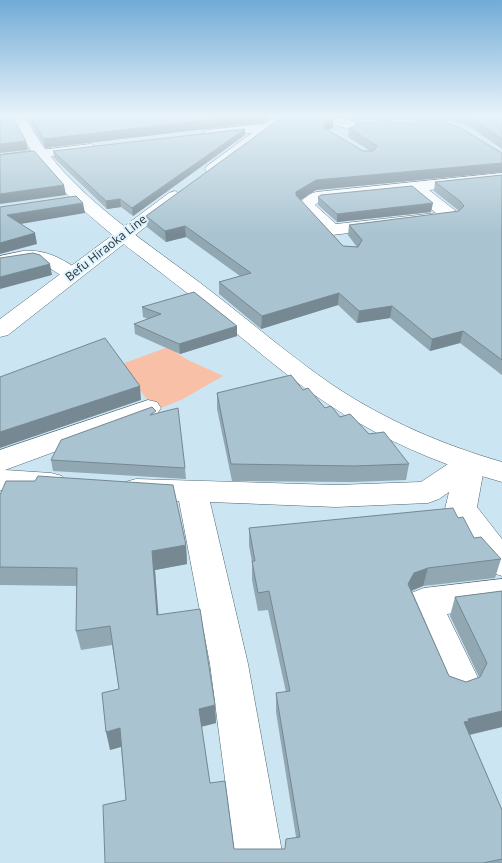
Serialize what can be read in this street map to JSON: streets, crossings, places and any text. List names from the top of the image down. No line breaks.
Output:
{"streets":{"street":["Befu Hiraoka Line"]}}
